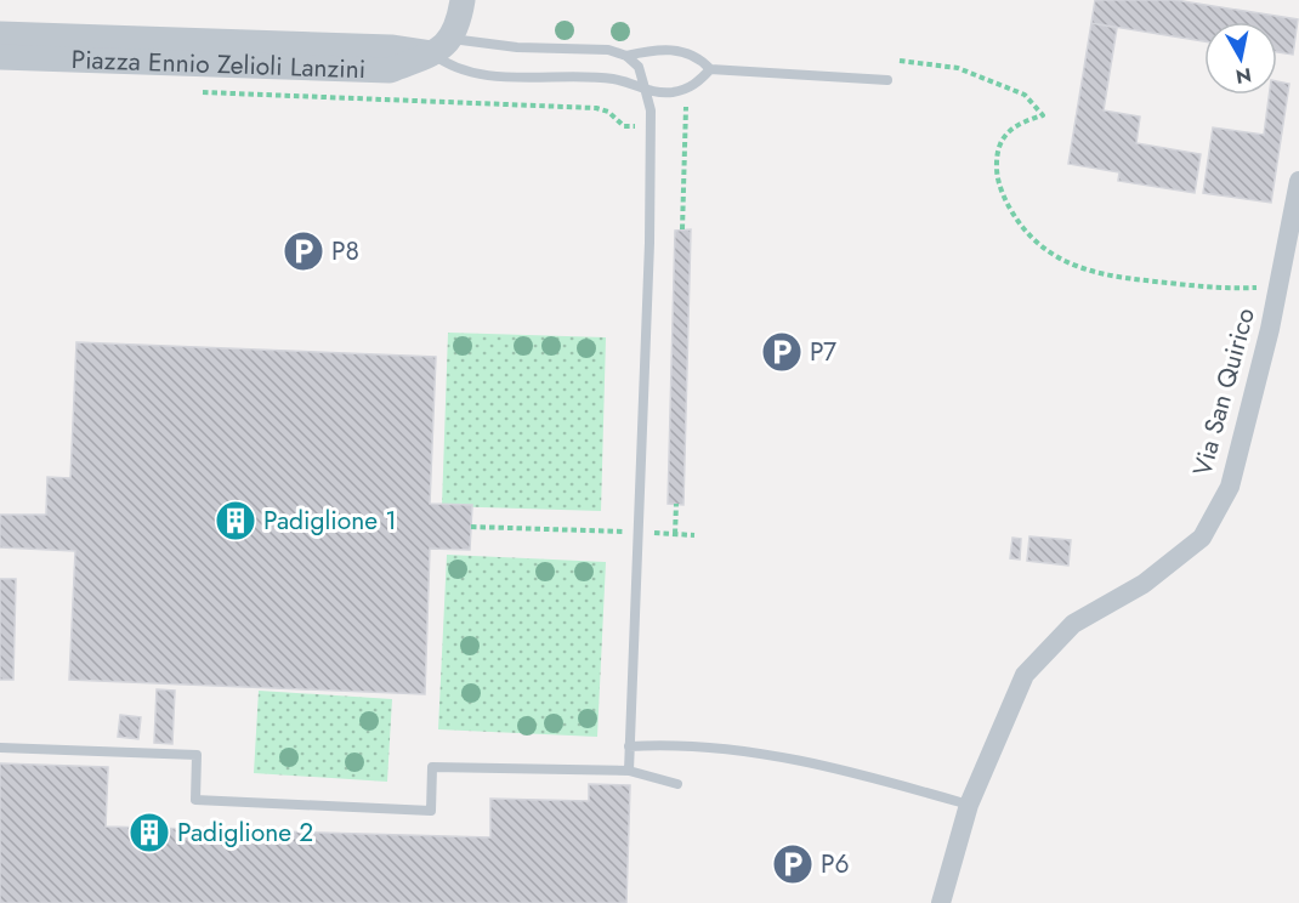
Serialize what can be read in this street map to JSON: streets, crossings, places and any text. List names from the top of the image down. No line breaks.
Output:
{"streets":{"street":["Piazza Ennio Zelioli Lanzini","Via San Quirico"]},"places":{"parking":["P8","P7","P6"],"building":["Padiglione 1","Padiglione 2"]},"north":"bottom"}
